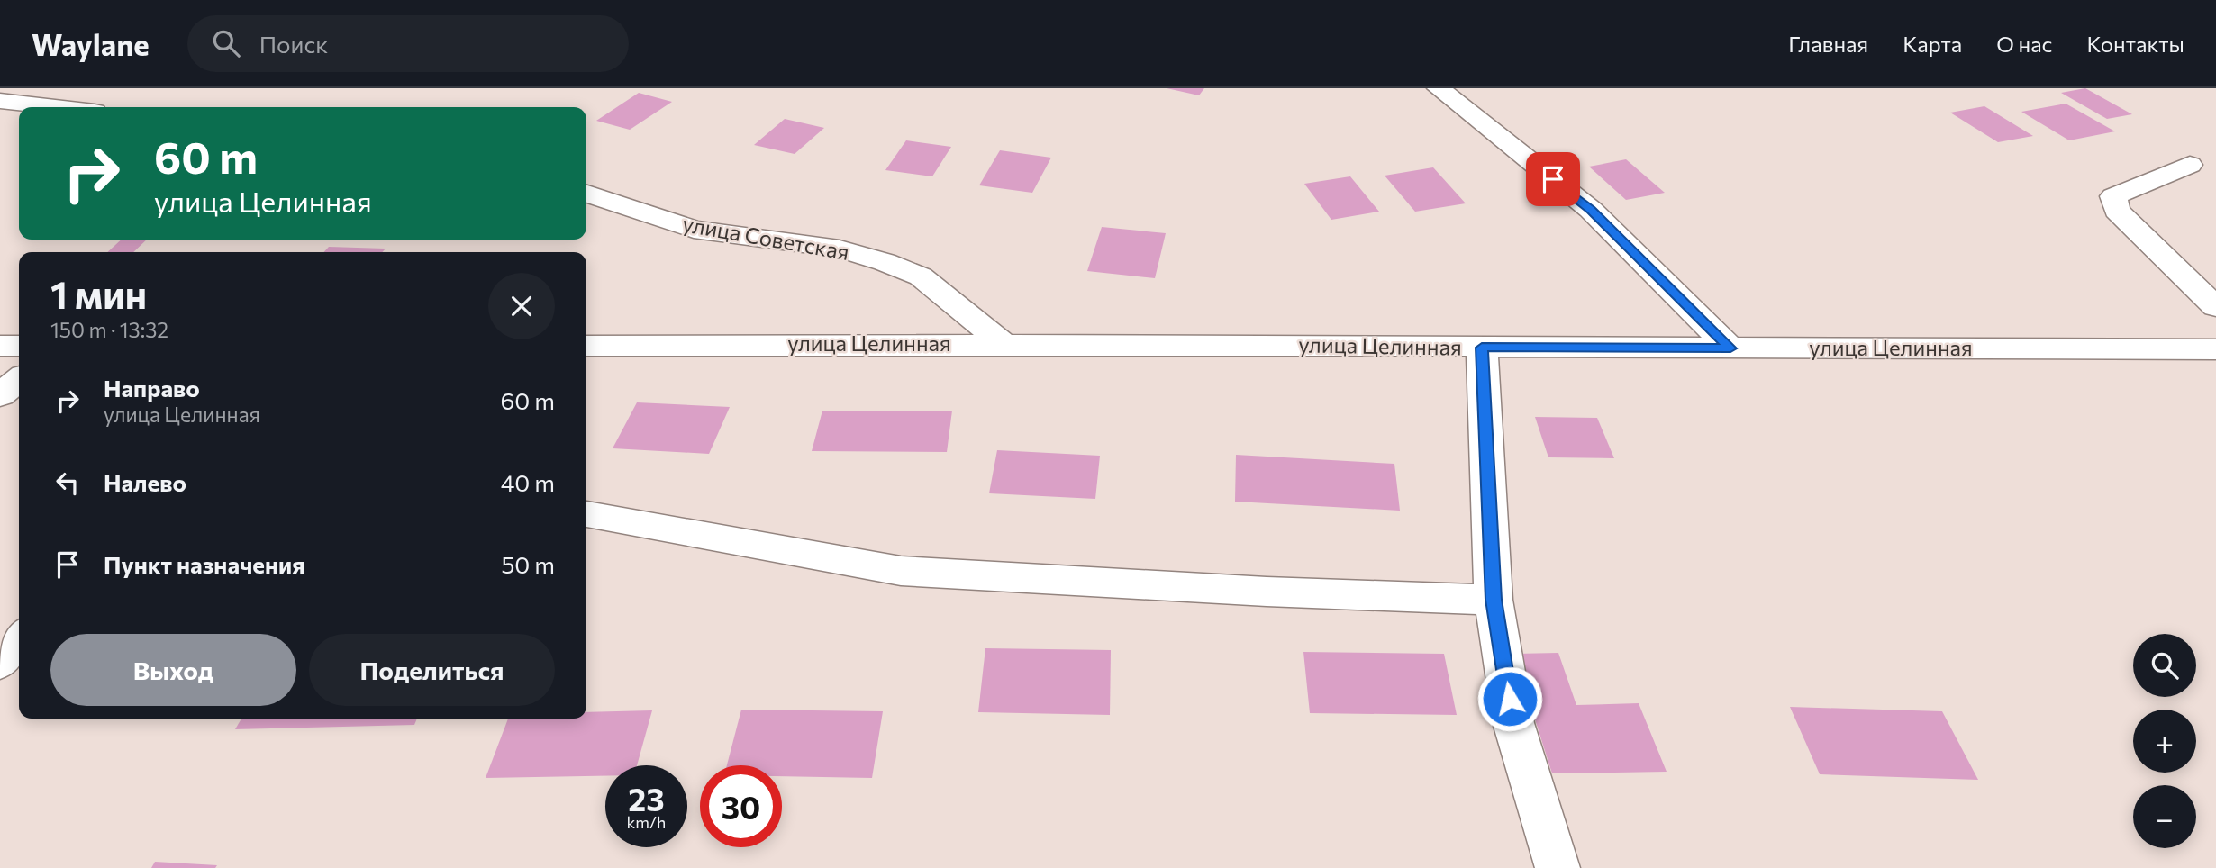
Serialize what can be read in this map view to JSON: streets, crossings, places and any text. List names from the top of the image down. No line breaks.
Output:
{"streets":{"street":["улица Советская","улица Целинная"]},"crossings":[["улица Советская","улица Целинная"]],"page":{"header":"Waylane","search":"Поиск","nav":["Главная","Карта","О нас","Контакты"],"turn":["60 m","улица Целинная"],"heading":["1 мин","150 m · 13:32"],"list":[{"name":"Направо","note":"улица Целинная","value":"60 m"},{"name":"Налево","value":"40 m"},{"name":"Пункт назначения","value":"50 m"}],"buttons":["Выход","Поделиться"],"map_buttons":["+","−"],"speed":"23 km/h","limit":"30"}}
